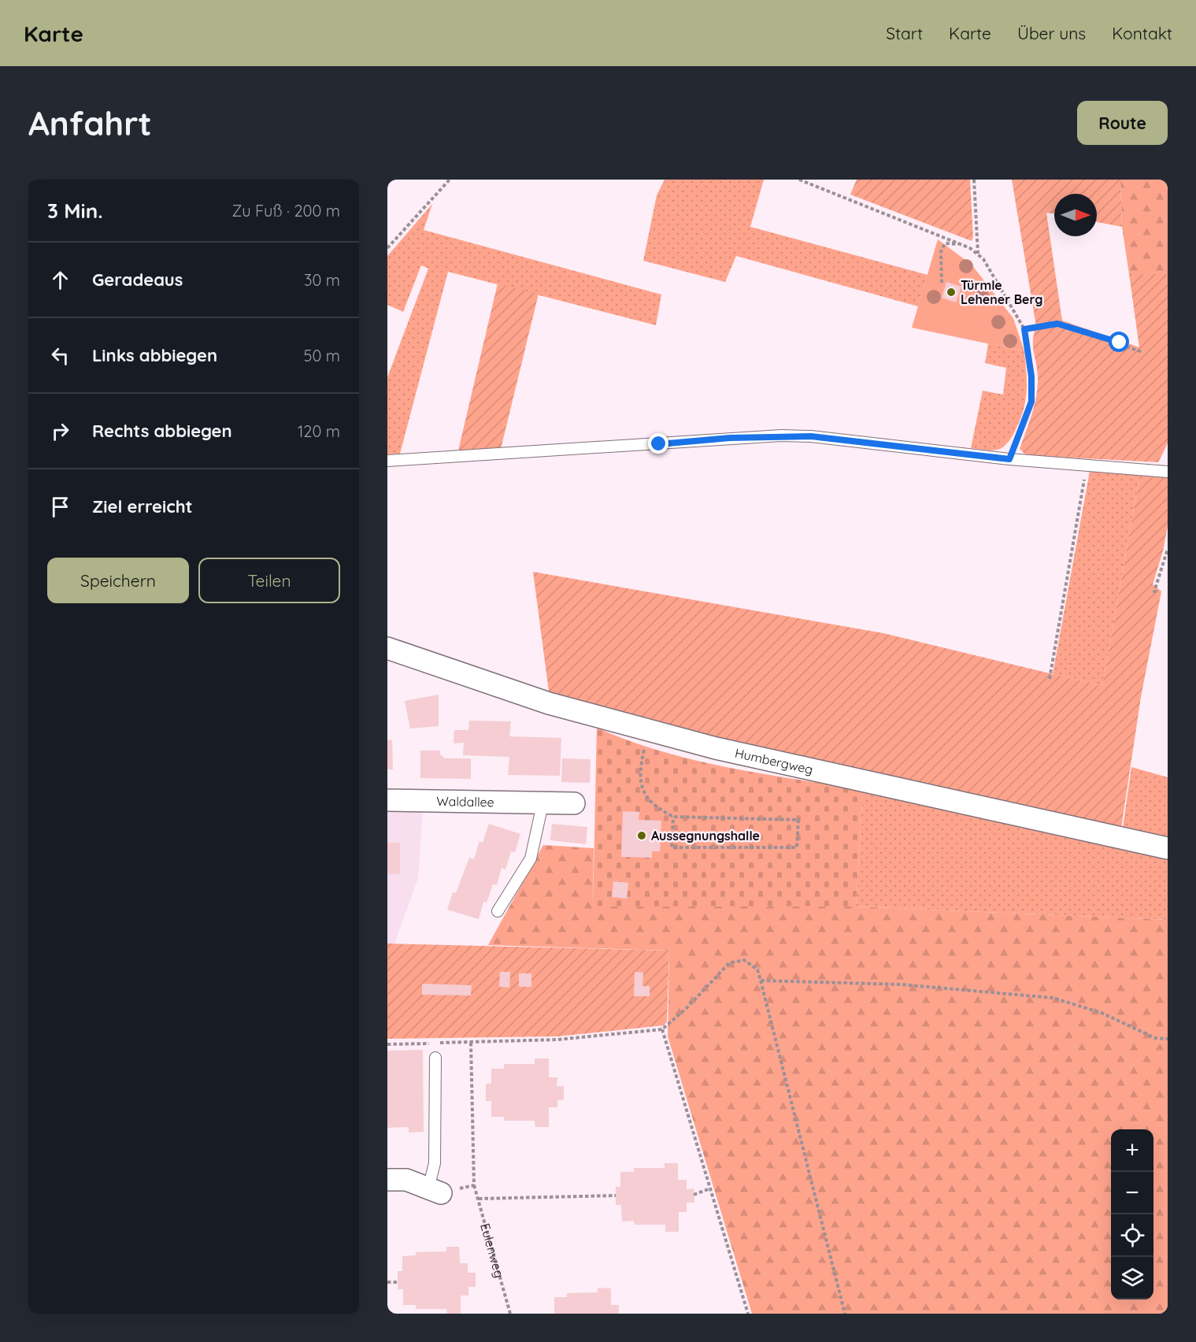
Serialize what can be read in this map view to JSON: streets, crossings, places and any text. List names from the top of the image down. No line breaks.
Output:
{"streets":{"street":["Humbergweg","Waldallee"],"path":["Eulenweg"]},"places":["Türmle Lehener Berg","Aussegnungshalle"],"north":"right","page":{"header":"Karte","nav":["Start","Karte","Über uns","Kontakt"],"buttons":["Route",["Speichern","Teilen"]],"title":"Anfahrt","heading":["3 Min.","Zu Fuß · 200 m"],"list":[["Geradeaus","30 m"],["Links abbiegen","50 m"],["Rechts abbiegen","120 m"],"Ziel erreicht"],"map_buttons":["+","−"]}}
